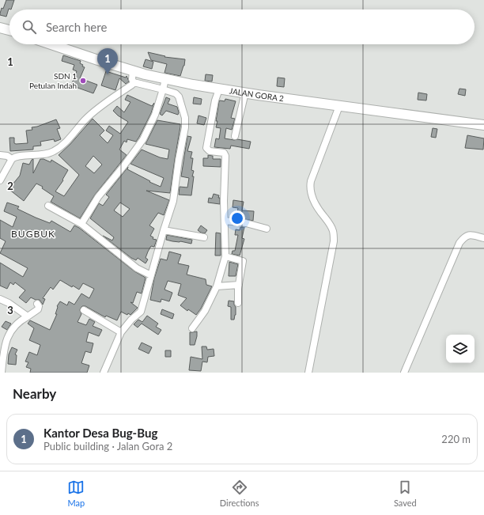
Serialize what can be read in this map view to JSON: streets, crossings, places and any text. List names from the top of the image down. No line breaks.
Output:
{"streets":{"street":["JALAN GORA 2"]},"districts":["BUGBUK"],"places":["SDN 1 Petulan Indah"],"page":{"search":"Search here","pins":"1","heading":"Nearby","list":[{"mark":"1","name":"Kantor Desa Bug-Bug","note":"Public building · Jalan Gora 2","value":"220 m"}],"nav":["Map","Directions","Saved"]},"grid":{"rows":["1","2","3"]}}
